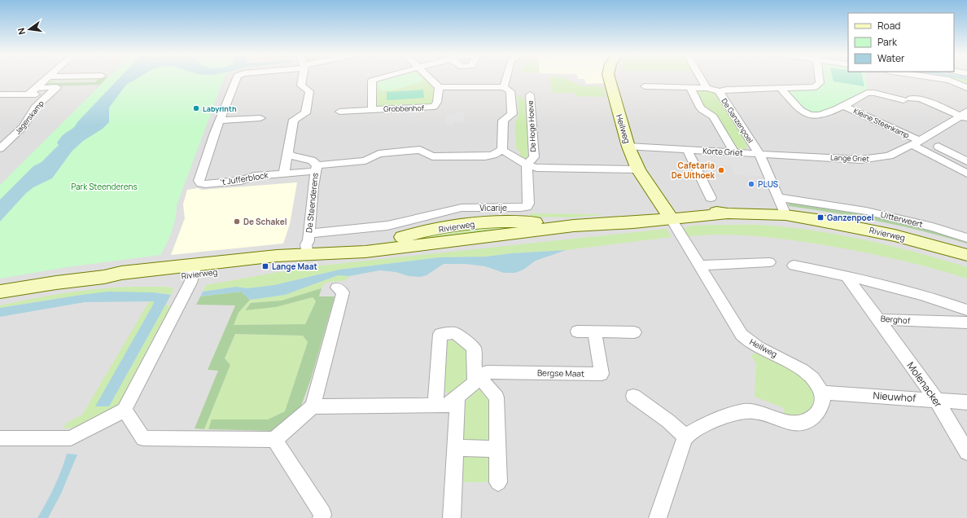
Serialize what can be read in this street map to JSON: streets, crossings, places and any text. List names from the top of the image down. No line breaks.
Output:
{"streets":{"street":["Grobbenhof","Jagerskamp","De Ganzenpoel","Kleine Steenkamp","De Hoge Hoeve","Heilweg","Korte Griet","Lange Griet","'t Jufferblock","De Steenderens","Vicarije","Uitterweert","Rivierweg","Berghof","Bergse Maat","Molenacker","Nieuwhof"]},"crossings":[["De Ganzenpoel","Kleine Steenkamp"],["De Ganzenpoel","Korte Griet"],["De Ganzenpoel","Lange Griet"],["De Ganzenpoel","Uitterweert"],["De Ganzenpoel","Rivierweg"],["Kleine Steenkamp","Lange Griet"],["De Hoge Hoeve","Vicarije"],["Heilweg","Korte Griet"],["Heilweg","Rivierweg"],["Heilweg","Nieuwhof"],["Korte Griet","Lange Griet"],["'t Jufferblock","De Steenderens"],["De Steenderens","Vicarije"],["De Steenderens","Rivierweg"],["Berghof","Molenacker"],["Molenacker","Nieuwhof"]],"parks":["Park Steenderens"],"places":{"other":["Labyrinth","Cafetaria De Uithoek","PLUS","De Schakel"],"transit":["Ganzenpoel","Lange Maat"]},"legend":["Road","Park","Water"],"north":"left"}
